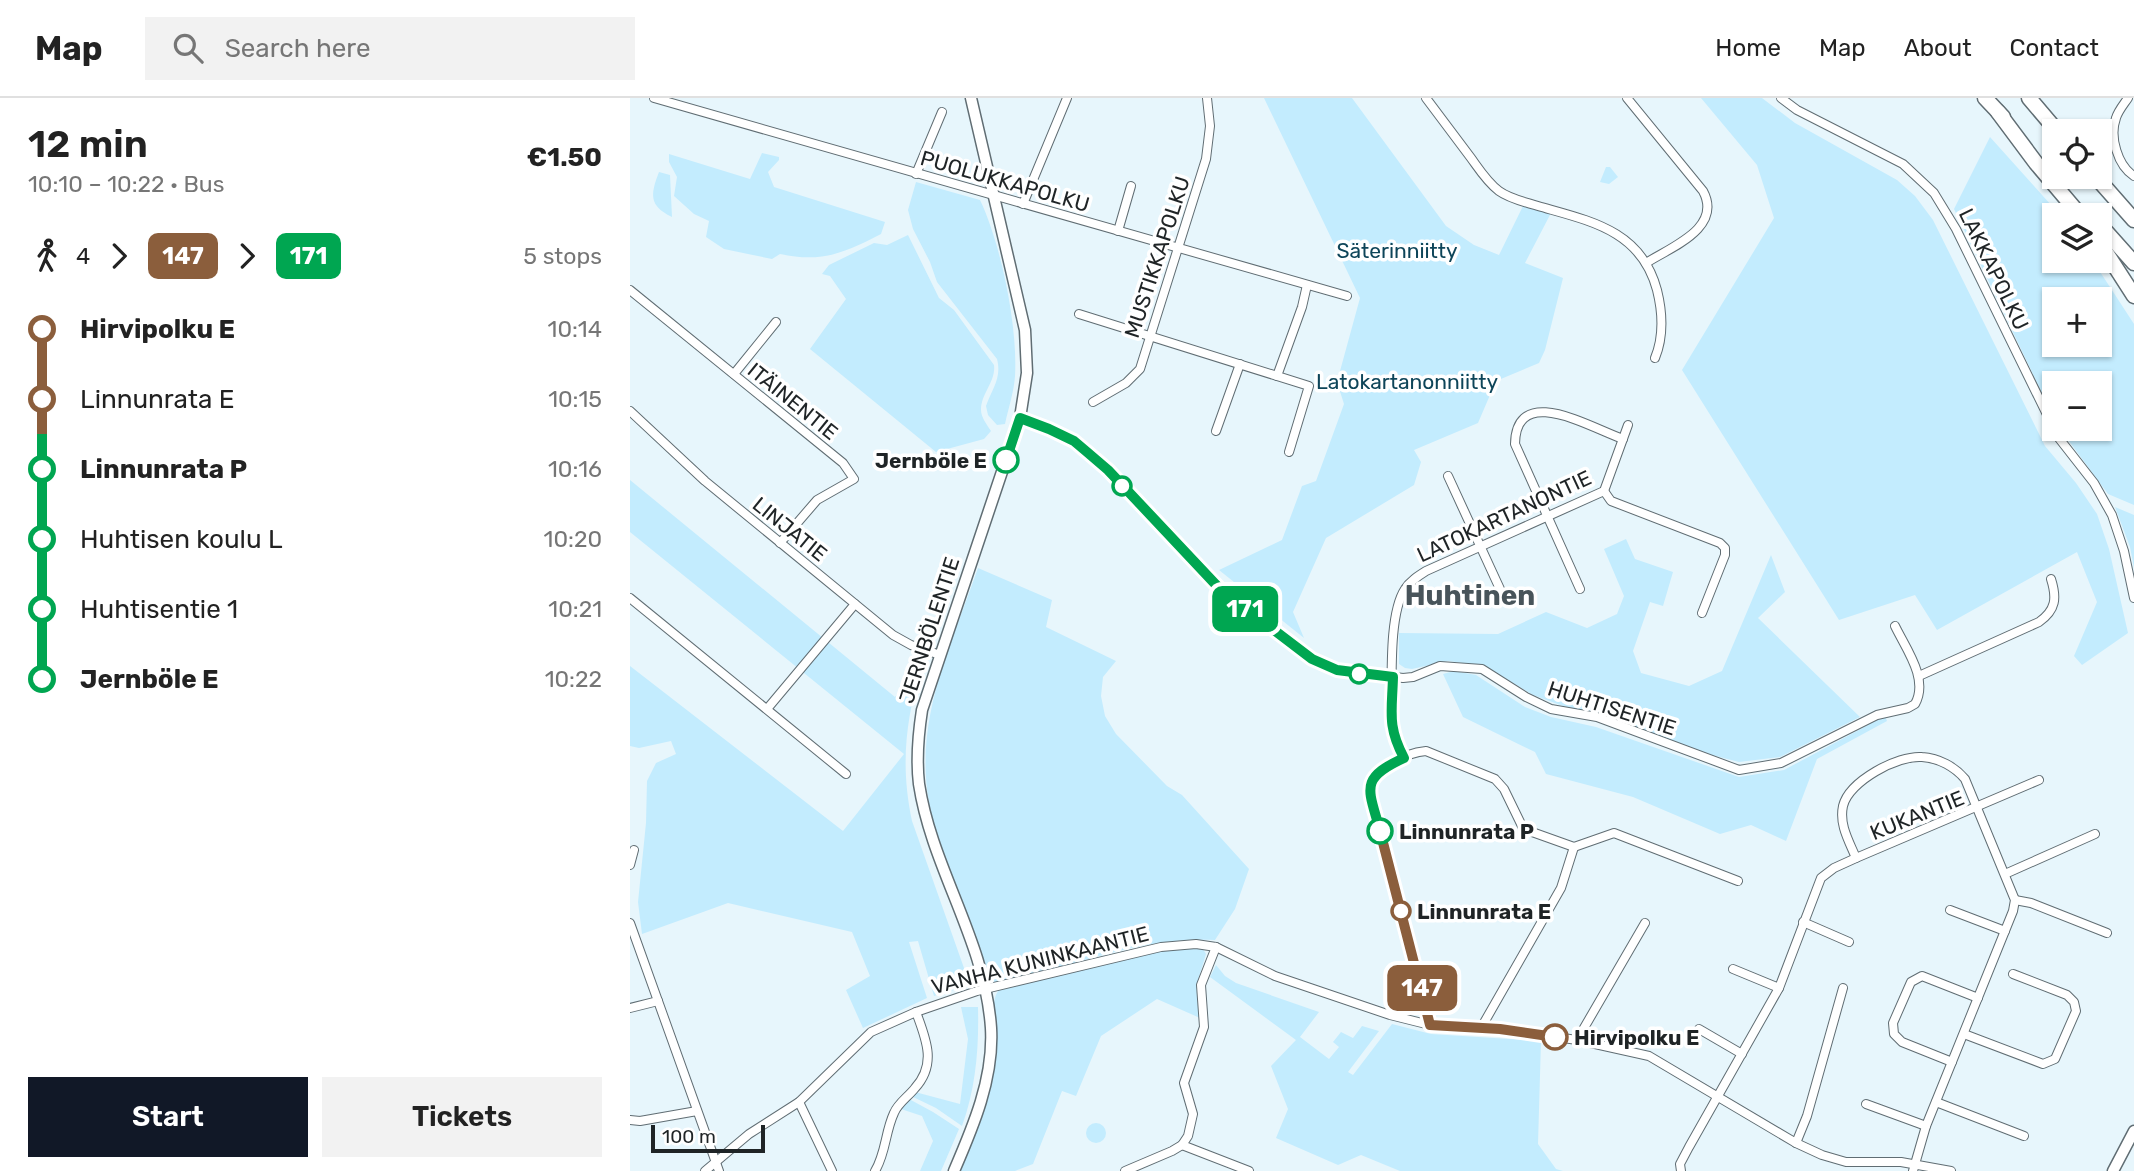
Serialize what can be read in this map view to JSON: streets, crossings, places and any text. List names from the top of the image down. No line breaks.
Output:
{"streets":{"street":["PUOLUKKAPOLKU","MUSTIKKAPOLKU","LAKKAPOLKU","ITÄINENTIE","LATOKARTANONTIE","LINJATIE","JERNBÖLENTIE","HUHTISENTIE","KUKANTIE","VANHA KUNINKAANTIE"]},"crossings":[["PUOLUKKAPOLKU","MUSTIKKAPOLKU"],["PUOLUKKAPOLKU","JERNBÖLENTIE"],["ITÄINENTIE","LINJATIE"],["LATOKARTANONTIE","HUHTISENTIE"],["LINJATIE","JERNBÖLENTIE"],["JERNBÖLENTIE","HUHTISENTIE"],["JERNBÖLENTIE","VANHA KUNINKAANTIE"]],"districts":["Huhtinen"],"parks":["Säterinniitty","Latokartanonniitty"],"places":["Jernböle E","Linnunrata P","Linnunrata E","Hirvipolku E"],"lines":["bus line 171","bus line 147"],"scale_bar":"100 m","page":{"header":"Map","search":"Search here","nav":["Home","Map","About","Contact"],"heading":["12 min","10:10 – 10:22 · Bus","€1.50"],"on_map":["147","171"],"map_buttons":["+","−"],"legs":["4","147","171","5 stops"],"list":[{"name":"Hirvipolku E","value":"10:14"},{"name":"Linnunrata E","value":"10:15"},{"name":"Linnunrata P","value":"10:16"},{"name":"Huhtisen koulu L","value":"10:20"},{"name":"Huhtisentie 1","value":"10:21"},{"name":"Jernböle E","value":"10:22"}],"buttons":["Start","Tickets"],"scale":"100 m"}}
